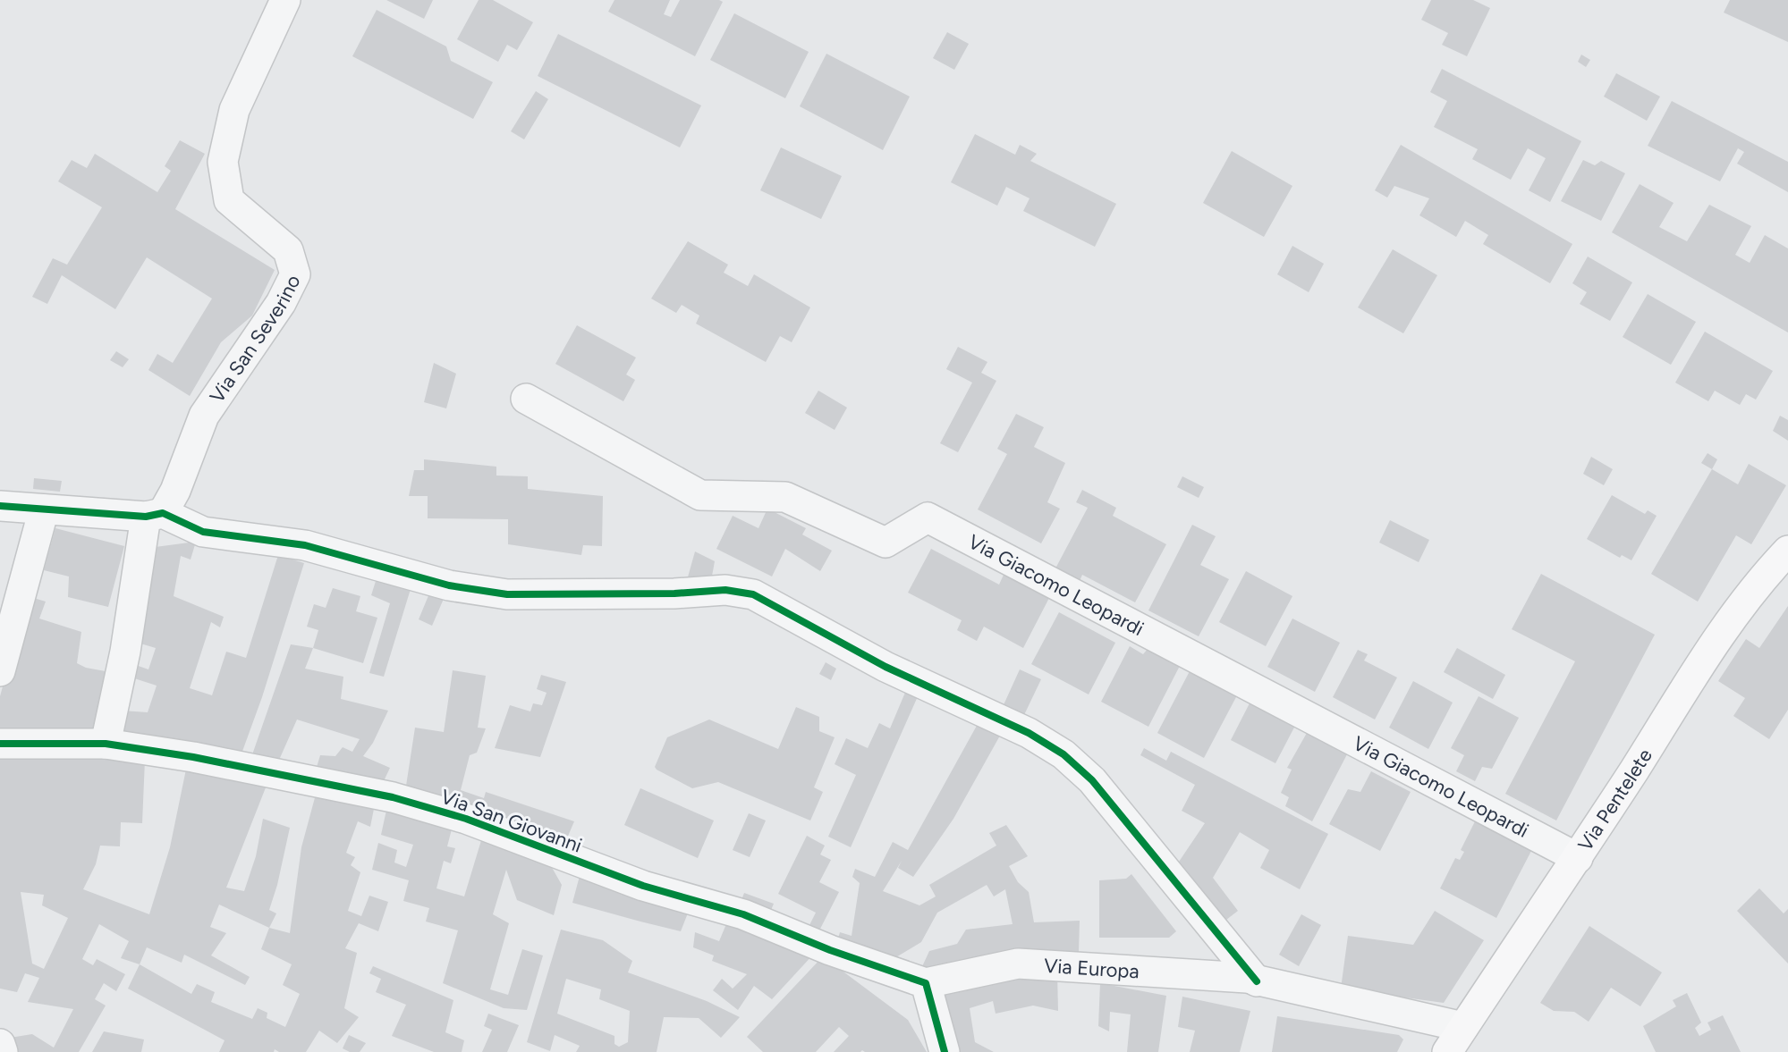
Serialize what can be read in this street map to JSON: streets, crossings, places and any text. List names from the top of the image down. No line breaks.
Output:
{"streets":{"main road":["Via Pentelete"],"street":["Via San Severino","Via Giacomo Leopardi","Via San Giovanni","Via Europa"]},"crossings":[["Via Giacomo Leopardi","Via Pentelete"],["Via Pentelete","Via Europa"],["Via San Giovanni","Via Europa"]]}
